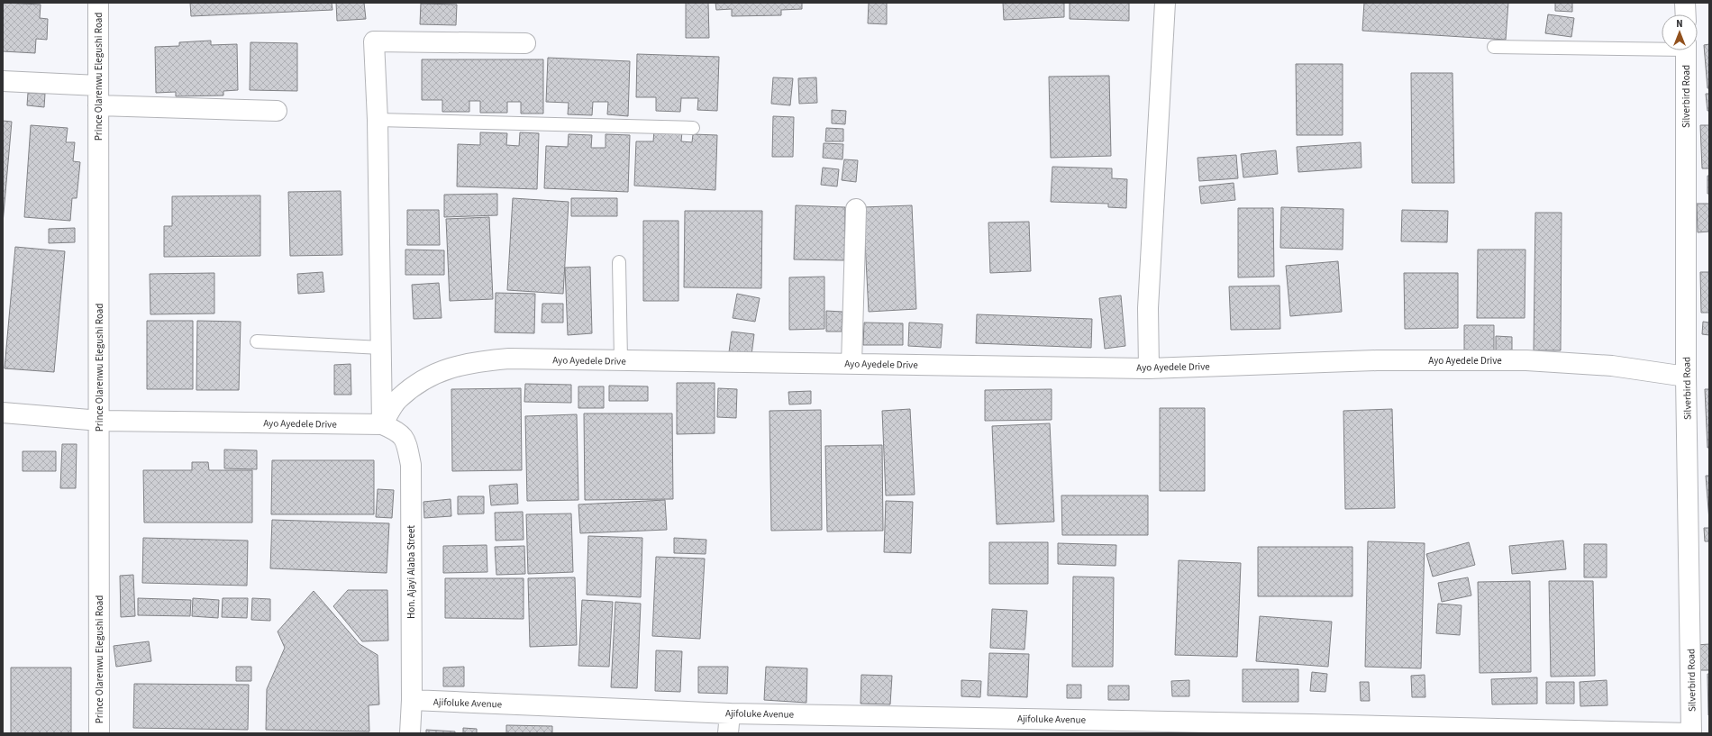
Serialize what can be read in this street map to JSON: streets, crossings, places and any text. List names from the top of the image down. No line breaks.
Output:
{"streets":{"street":["Prince Olarenwu Elegushi Road","Silverbird Road","Ayo Ayedele Drive","Hon. Ajayi Alaba Street","Ajifoluke Avenue"]},"crossings":[["Prince Olarenwu Elegushi Road","Ayo Ayedele Drive"],["Silverbird Road","Ayo Ayedele Drive"],["Silverbird Road","Ajifoluke Avenue"],["Ayo Ayedele Drive","Hon. Ajayi Alaba Street"],["Hon. Ajayi Alaba Street","Ajifoluke Avenue"]],"north":"top"}
